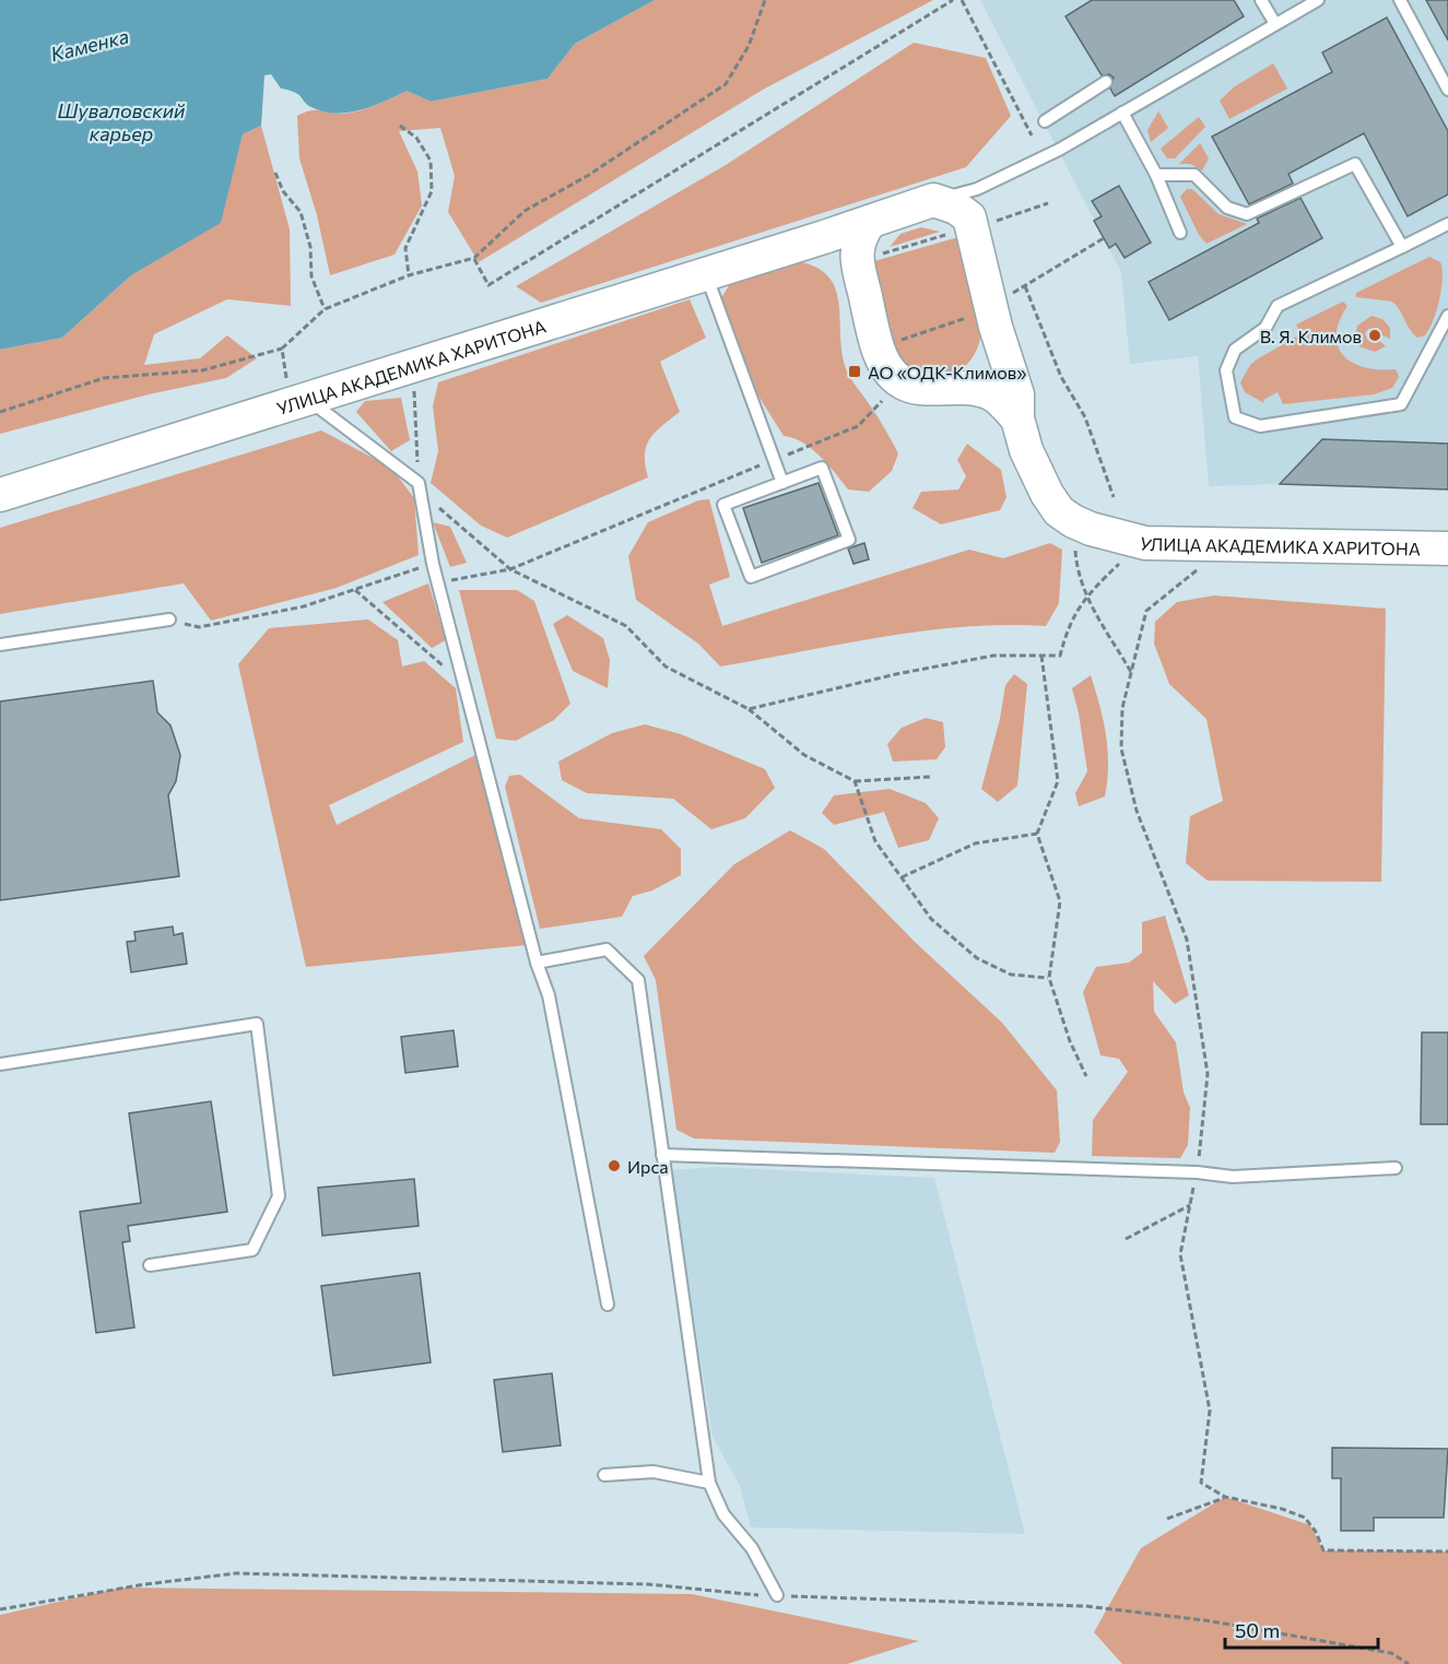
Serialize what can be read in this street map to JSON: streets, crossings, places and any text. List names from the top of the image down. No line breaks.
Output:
{"streets":{"street":["УЛИЦА АКАДЕМИКА ХАРИТОНА"]},"water":["Каменка","Шуваловский карьер"],"places":{"other":["В. Я. Климов","Ирса"],"transit":["АО «ОДК-Климов»"]},"scale_bar":"50 m"}
